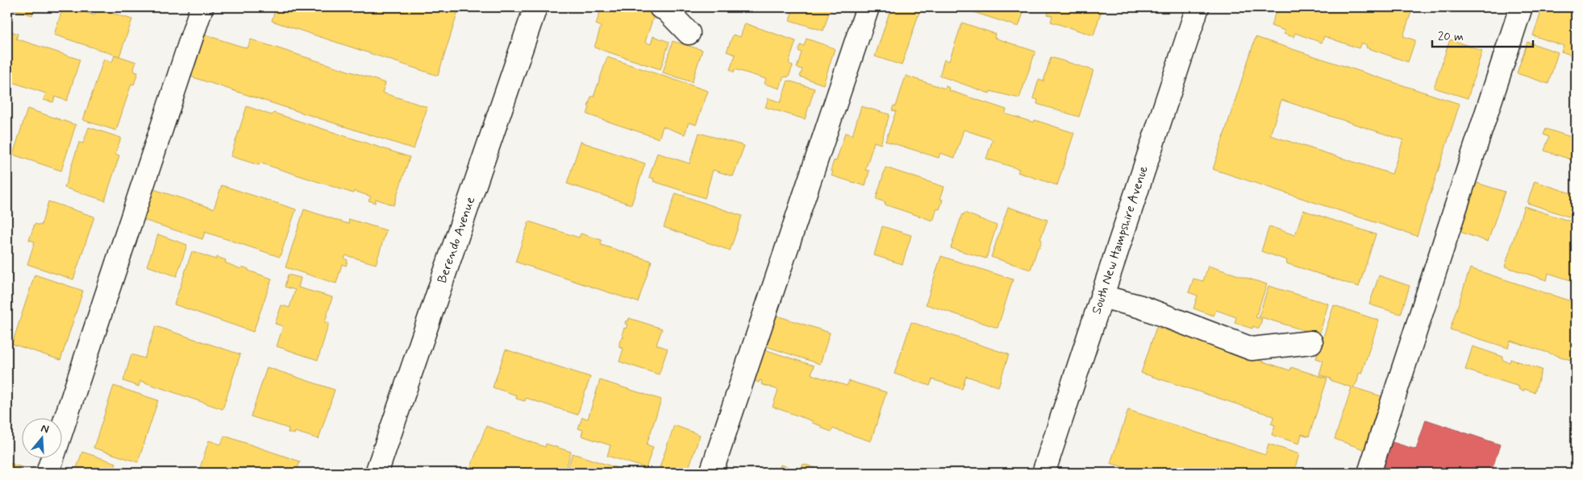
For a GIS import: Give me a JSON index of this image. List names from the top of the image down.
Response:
{
  "streets": {
    "street": ["Berendo Avenue", "South New Hampshire Avenue"]
  },
  "scale_bar": "20 m",
  "north": "top"
}
